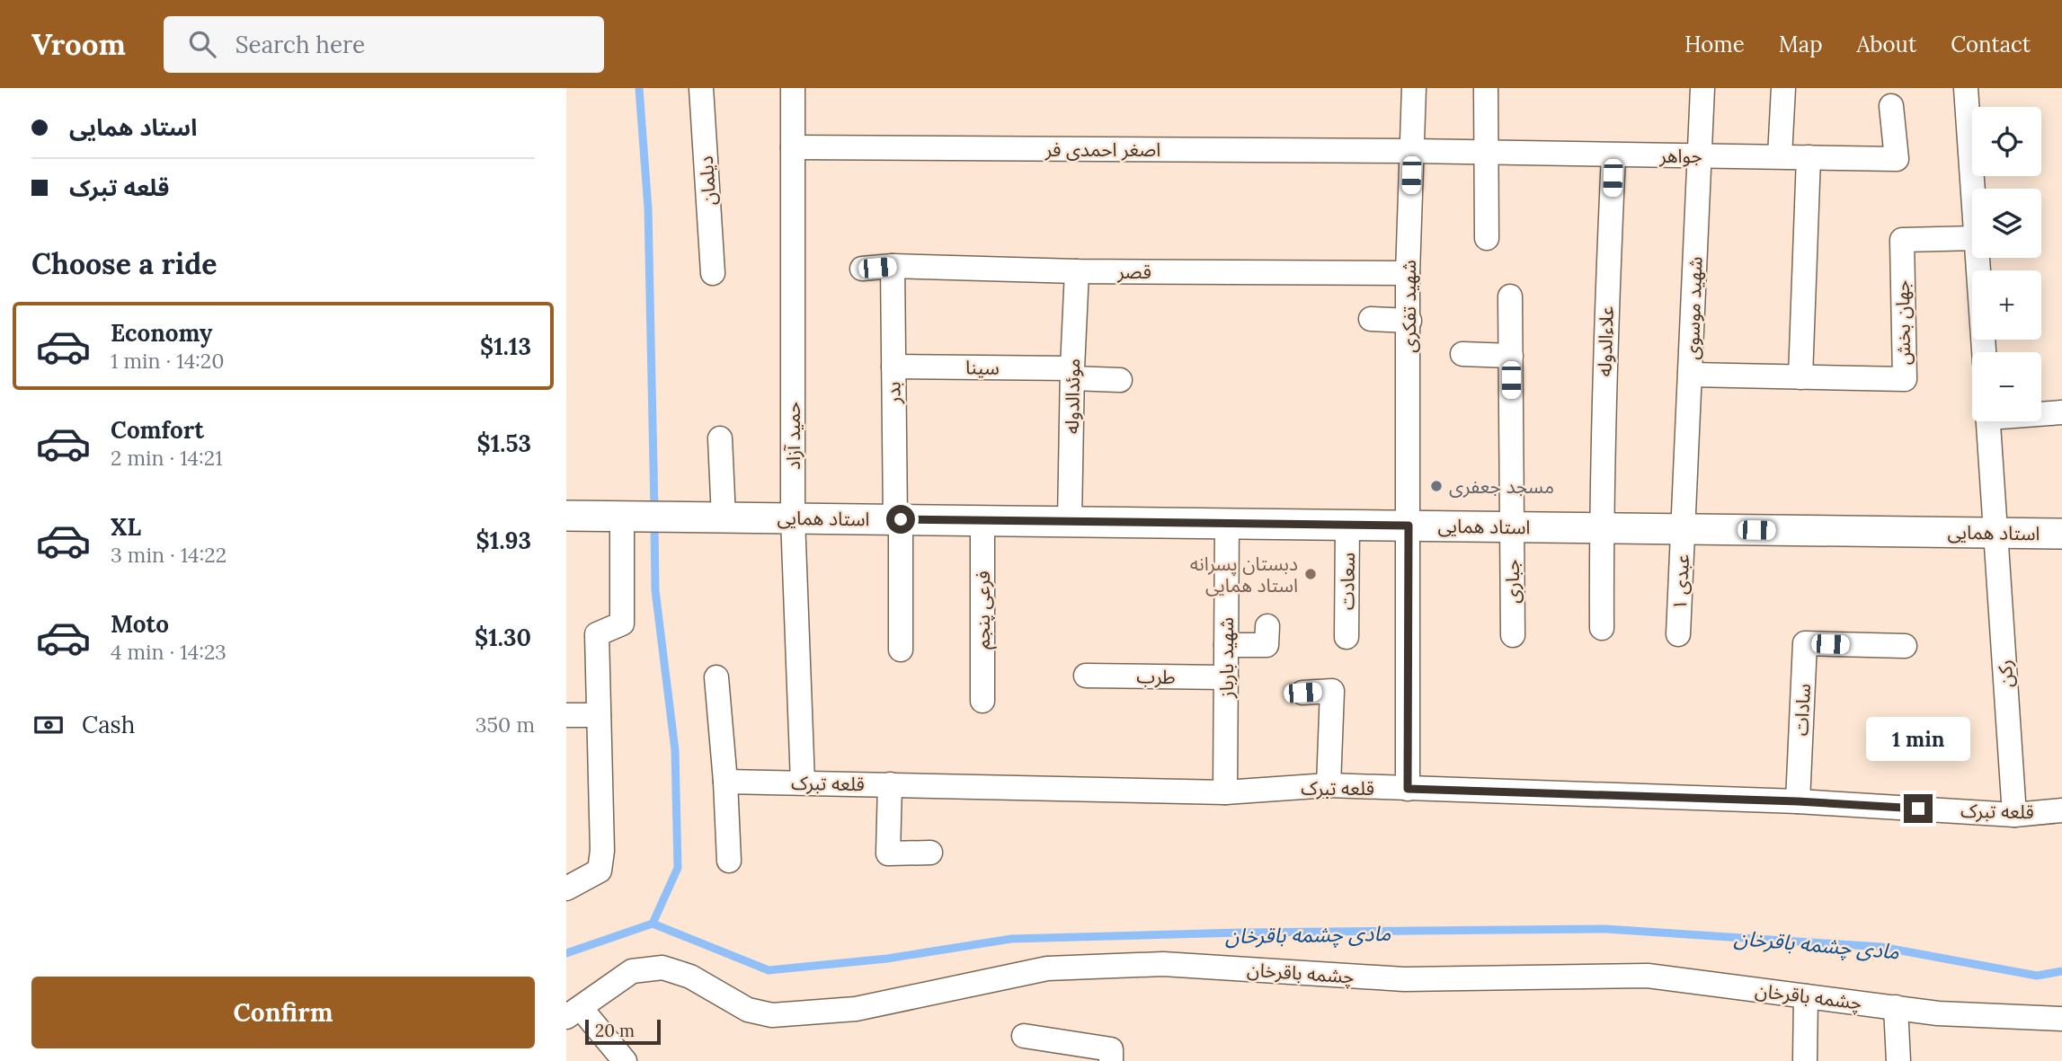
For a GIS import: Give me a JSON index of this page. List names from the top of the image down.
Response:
{
  "streets": {
    "street": [
      "اصغر احمدی فر",
      "جواهر",
      "دیلمان",
      "قصر",
      "شهید تفکری",
      "شهید موسوی",
      "جهان بخش",
      "علاءالدوله",
      "سینا",
      "بدر",
      "موئدالدوله",
      "حمید آزاد",
      "استاد همایی",
      "سعادت",
      "جباری",
      "عبدی ۱",
      "فرعی پنجم",
      "شهید بارباز",
      "رکن",
      "طرب",
      "سادات",
      "قلعه تبرک",
      "چشمه باقرخان"
    ]
  },
  "crossings": [
    ["اصغر احمدی فر", "جواهر"],
    ["اصغر احمدی فر", "شهید تفکری"],
    ["اصغر احمدی فر", "حمید آزاد"],
    ["جواهر", "شهید تفکری"],
    ["جواهر", "شهید موسوی"],
    ["جواهر", "علاءالدوله"],
    ["قصر", "شهید تفکری"],
    ["قصر", "بدر"],
    ["قصر", "موئدالدوله"],
    ["شهید تفکری", "استاد همایی"],
    ["شهید تفکری", "قلعه تبرک"],
    ["شهید موسوی", "جهان بخش"],
    ["شهید موسوی", "استاد همایی"],
    ["شهید موسوی", "عبدی ۱"],
    ["علاءالدوله", "استاد همایی"],
    ["سینا", "بدر"],
    ["سینا", "موئدالدوله"],
    ["بدر", "استاد همایی"],
    ["موئدالدوله", "استاد همایی"],
    ["حمید آزاد", "استاد همایی"],
    ["حمید آزاد", "قلعه تبرک"],
    ["استاد همایی", "سعادت"],
    ["استاد همایی", "جباری"],
    ["استاد همایی", "عبدی ۱"],
    ["استاد همایی", "فرعی پنجم"],
    ["استاد همایی", "شهید بارباز"],
    ["استاد همایی", "رکن"],
    ["شهید بارباز", "طرب"],
    ["شهید بارباز", "قلعه تبرک"],
    ["رکن", "قلعه تبرک"],
    ["سادات", "قلعه تبرک"]
  ],
  "water": ["مادی چشمه باقرخان"],
  "places": ["مسجد جعفری", "دبستان پسرانه استاد همایی"],
  "scale_bar": "20 m",
  "page": {
    "header": "Vroom",
    "search": "Search here",
    "nav": [
      "Home",
      "Map",
      "About",
      "Contact"
    ],
    "banner": ["استاد همایی", "قلعه تبرک"],
    "map_buttons": ["+", "−"],
    "heading": "Choose a ride",
    "list": [
      {
        "name": "Economy",
        "note": "1 min · 14:20",
        "value": "$1.13"
      },
      {
        "name": "Comfort",
        "note": "2 min · 14:21",
        "value": "$1.53"
      },
      {
        "name": "XL",
        "note": "3 min · 14:22",
        "value": "$1.93"
      },
      {
        "name": "Moto",
        "note": "4 min · 14:23",
        "value": "$1.30"
      }
    ],
    "pay": ["Cash", "350 m"],
    "bubble": "1 min",
    "buttons": "Confirm",
    "scale": "20 m"
  }
}
